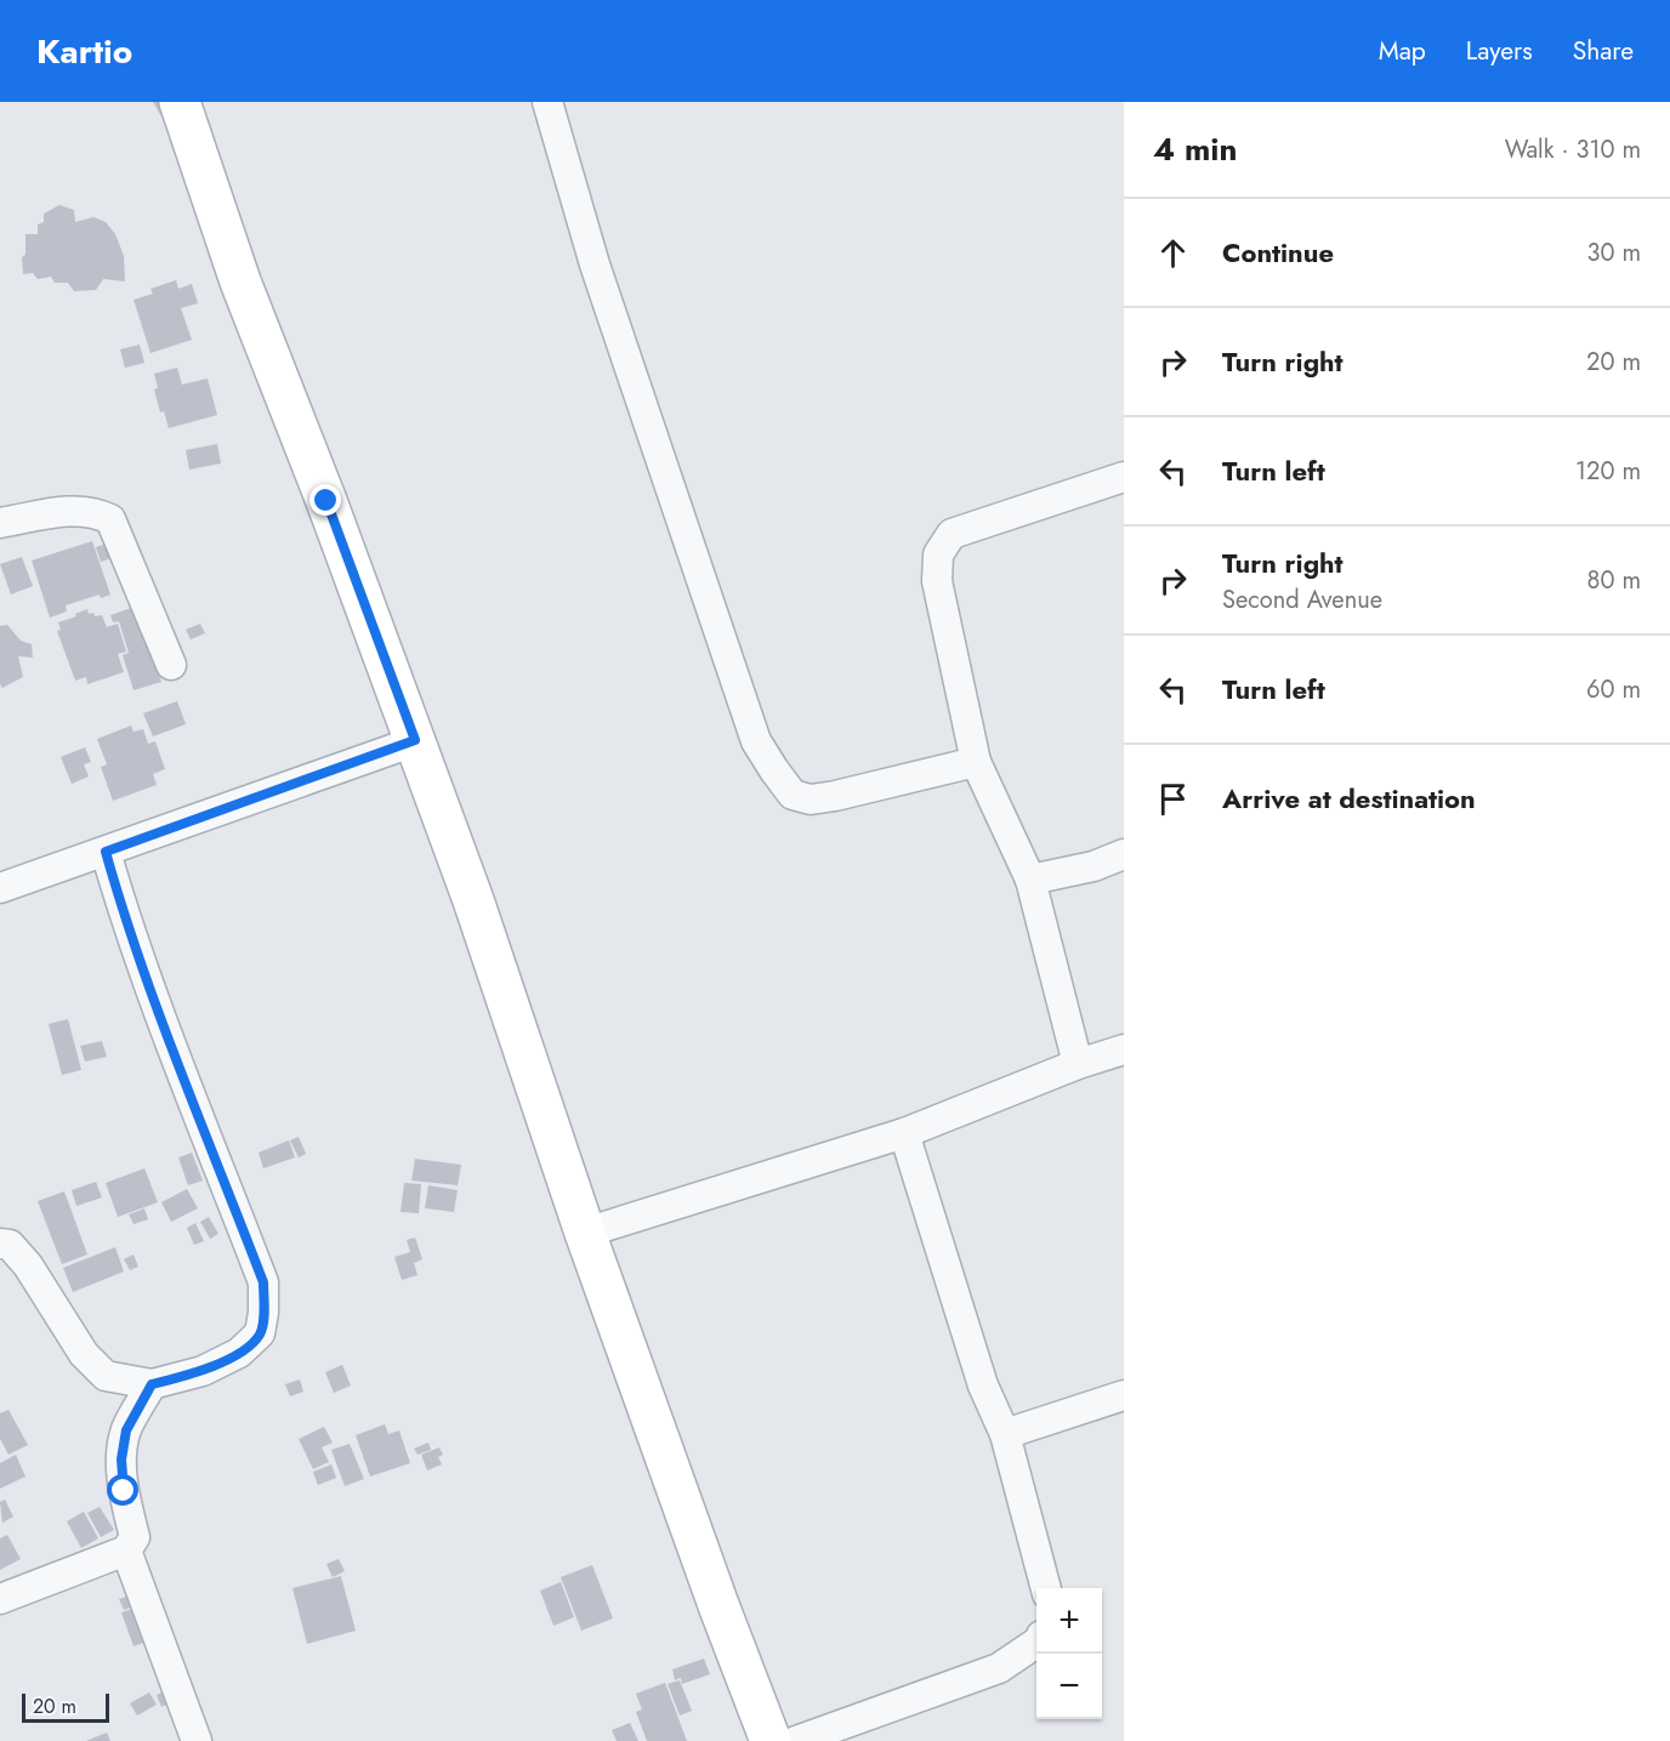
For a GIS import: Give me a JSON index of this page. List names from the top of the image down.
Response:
{
  "scale_bar": "20 m",
  "page": {
    "header": "Kartio",
    "nav": ["Map", "Layers", "Share"],
    "heading": ["4 min", "Walk · 310 m"],
    "list": [
      ["Continue", "30 m"],
      ["Turn right", "20 m"],
      ["Turn left", "120 m"],
      ["Turn right", "Second Avenue", "80 m"],
      ["Turn left", "60 m"],
      "Arrive at destination"
    ],
    "map_buttons": ["+", "−"],
    "scale": "20 m"
  }
}
